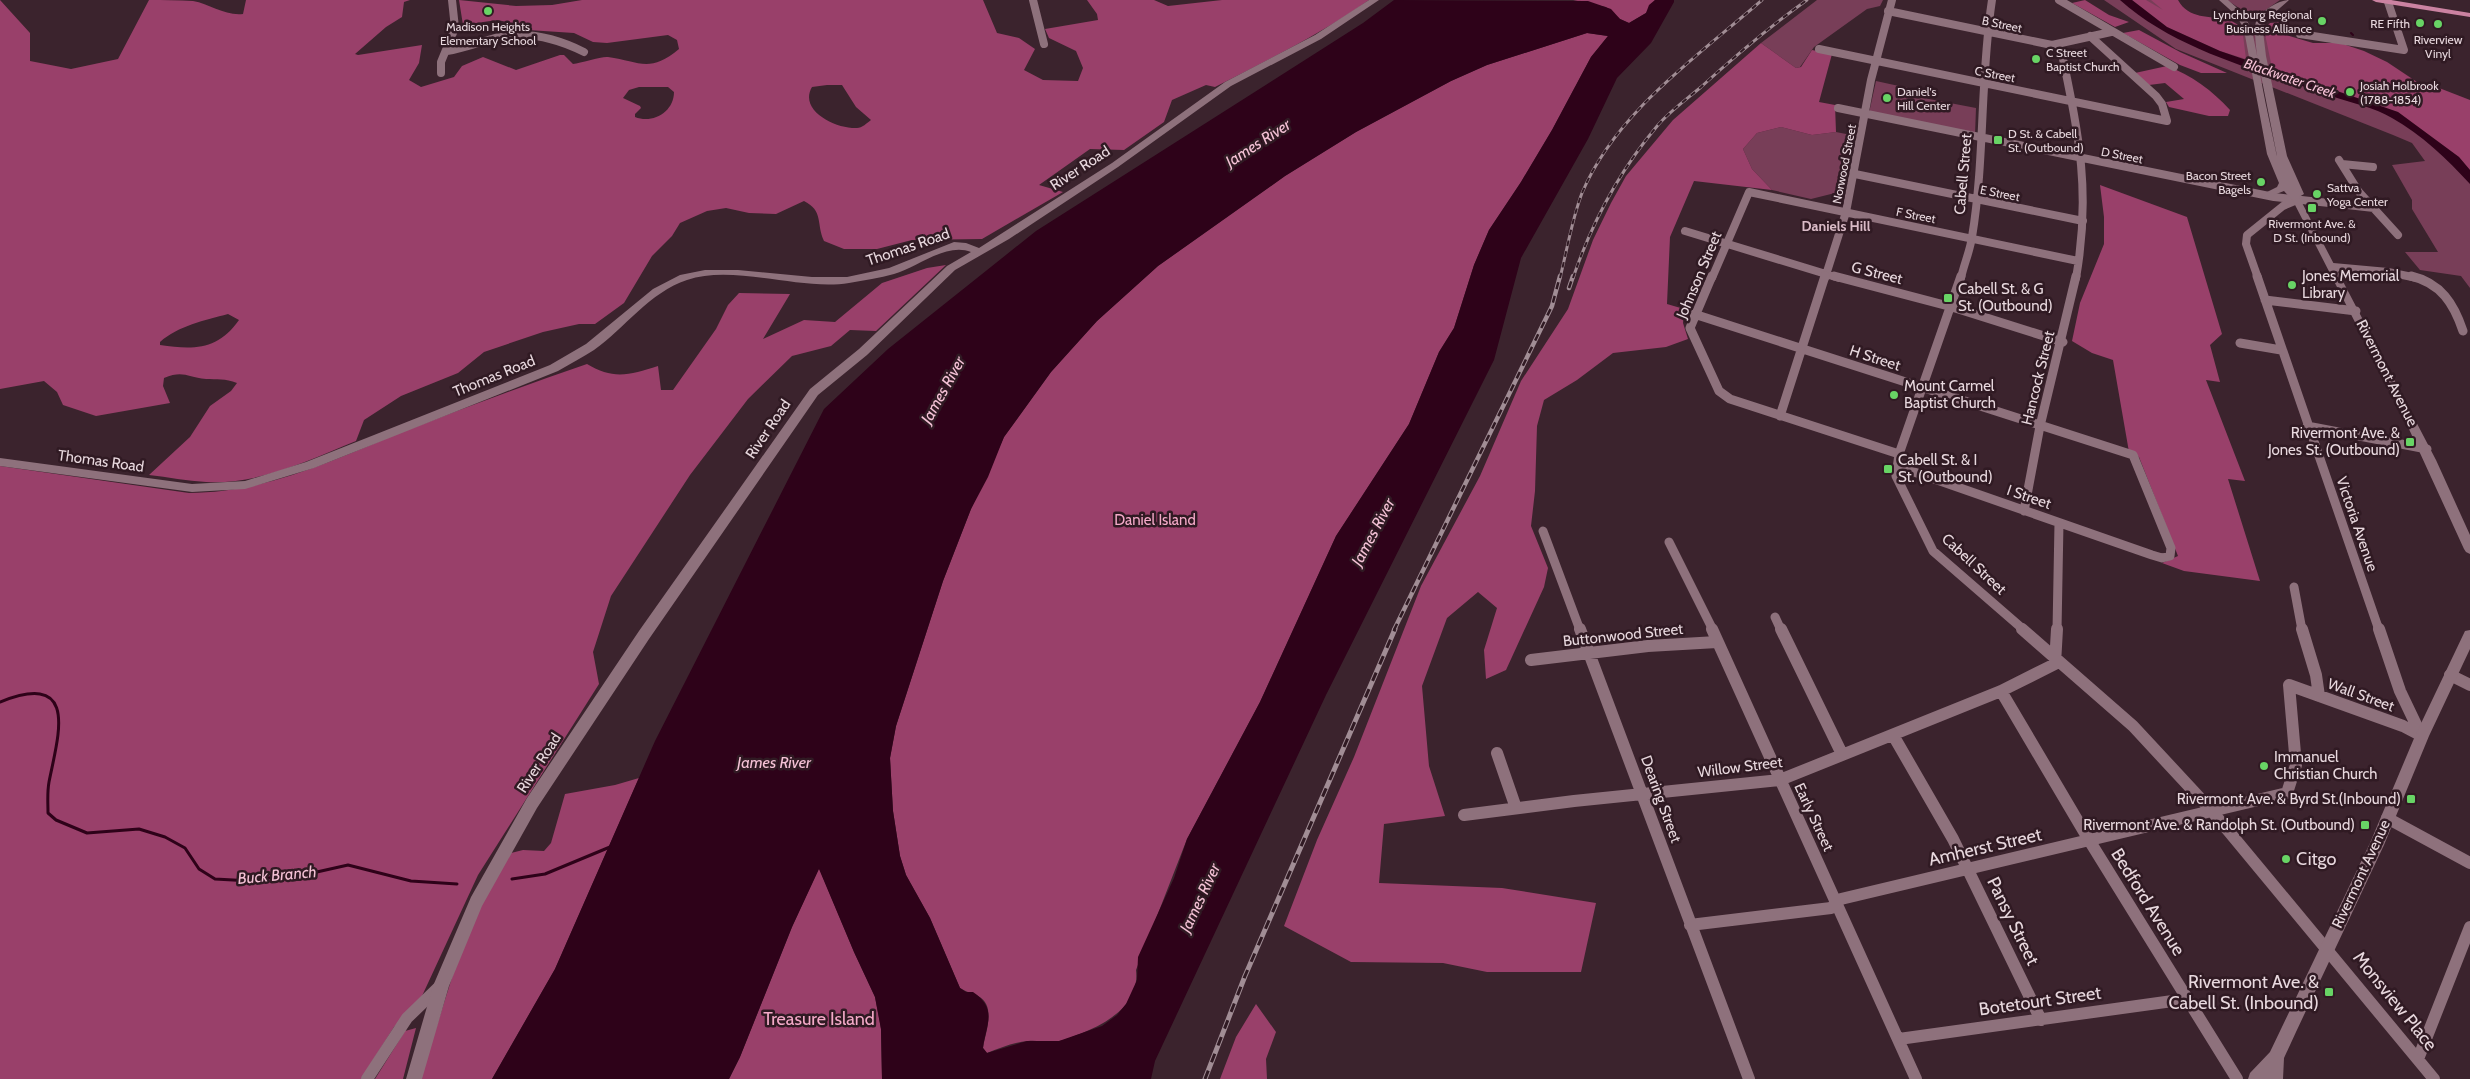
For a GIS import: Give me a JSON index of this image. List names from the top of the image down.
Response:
{
  "streets": {
    "street": [
      "B Street",
      "C Street",
      "D Street",
      "Norwood Street",
      "River Road",
      "Cabell Street",
      "E Street",
      "F Street",
      "Thomas Road",
      "G Street",
      "Johnson Street",
      "H Street",
      "Rivermont Avenue",
      "Hancock Street",
      "I Street",
      "Victoria Avenue",
      "Buttonwood Street",
      "Wall Street",
      "Willow Street",
      "Dearing Street",
      "Early Street",
      "Amherst Street",
      "Bedford Avenue",
      "Pansy Street",
      "Botetourt Street",
      "Monsview Place"
    ]
  },
  "crossings": [
    ["B Street", "C Street"],
    ["B Street", "Norwood Street"],
    ["B Street", "Cabell Street"],
    ["B Street", "Hancock Street"],
    ["C Street", "Norwood Street"],
    ["C Street", "Cabell Street"],
    ["C Street", "Hancock Street"],
    ["D Street", "Norwood Street"],
    ["D Street", "Cabell Street"],
    ["D Street", "Rivermont Avenue"],
    ["D Street", "Hancock Street"],
    ["D Street", "Victoria Avenue"],
    ["Norwood Street", "E Street"],
    ["Norwood Street", "F Street"],
    ["Norwood Street", "G Street"],
    ["Norwood Street", "Johnson Street"],
    ["Norwood Street", "H Street"],
    ["River Road", "Thomas Road"],
    ["Cabell Street", "E Street"],
    ["Cabell Street", "F Street"],
    ["Cabell Street", "G Street"],
    ["Cabell Street", "H Street"],
    ["Cabell Street", "Rivermont Avenue"],
    ["Cabell Street", "I Street"],
    ["Cabell Street", "Willow Street"],
    ["Cabell Street", "Amherst Street"],
    ["Cabell Street", "Monsview Place"],
    ["E Street", "Hancock Street"],
    ["F Street", "Johnson Street"],
    ["F Street", "Hancock Street"],
    ["G Street", "Johnson Street"],
    ["G Street", "Hancock Street"],
    ["Johnson Street", "H Street"],
    ["H Street", "Hancock Street"],
    ["H Street", "I Street"],
    ["Rivermont Avenue", "Victoria Avenue"],
    ["Rivermont Avenue", "Wall Street"],
    ["Rivermont Avenue", "Monsview Place"],
    ["Hancock Street", "I Street"],
    ["Victoria Avenue", "Wall Street"],
    ["Buttonwood Street", "Dearing Street"],
    ["Buttonwood Street", "Early Street"],
    ["Wall Street", "Amherst Street"],
    ["Willow Street", "Dearing Street"],
    ["Willow Street", "Early Street"],
    ["Willow Street", "Bedford Avenue"],
    ["Willow Street", "Pansy Street"],
    ["Dearing Street", "Amherst Street"],
    ["Early Street", "Amherst Street"],
    ["Early Street", "Botetourt Street"],
    ["Amherst Street", "Bedford Avenue"],
    ["Amherst Street", "Pansy Street"],
    ["Bedford Avenue", "Botetourt Street"],
    ["Pansy Street", "Botetourt Street"]
  ],
  "districts": ["Daniels Hill"],
  "water": ["Blackwater Creek", "James River", "Buck Branch"],
  "parks": ["Daniel Island", "Treasure Island"],
  "places": {
    "other": [
      "Madison Heights Elementary School",
      "Lynchburg Regional Business Alliance",
      "RE Fifth",
      "Riverview Vinyl",
      "C Street Baptist Church",
      "Josiah Holbrook (1788-1854)",
      "Daniel's Hill Center",
      "Bacon Street Bagels",
      "Sattva Yoga Center",
      "Jones Memorial Library",
      "Mount Carmel Baptist Church",
      "Immanuel Christian Church",
      "Citgo"
    ],
    "transit": [
      "D St. & Cabell St. (Outbound)",
      "Rivermont Ave. & D St. (Inbound)",
      "Cabell St. & G St. (Outbound)",
      "Rivermont Ave. & Jones St. (Outbound)",
      "Cabell St. & I St. (Outbound)",
      "Rivermont Ave. & Byrd St.(Inbound)",
      "Rivermont Ave. & Randolph St. (Outbound)",
      "Rivermont Ave. & Cabell St. (Inbound)"
    ]
  }
}
